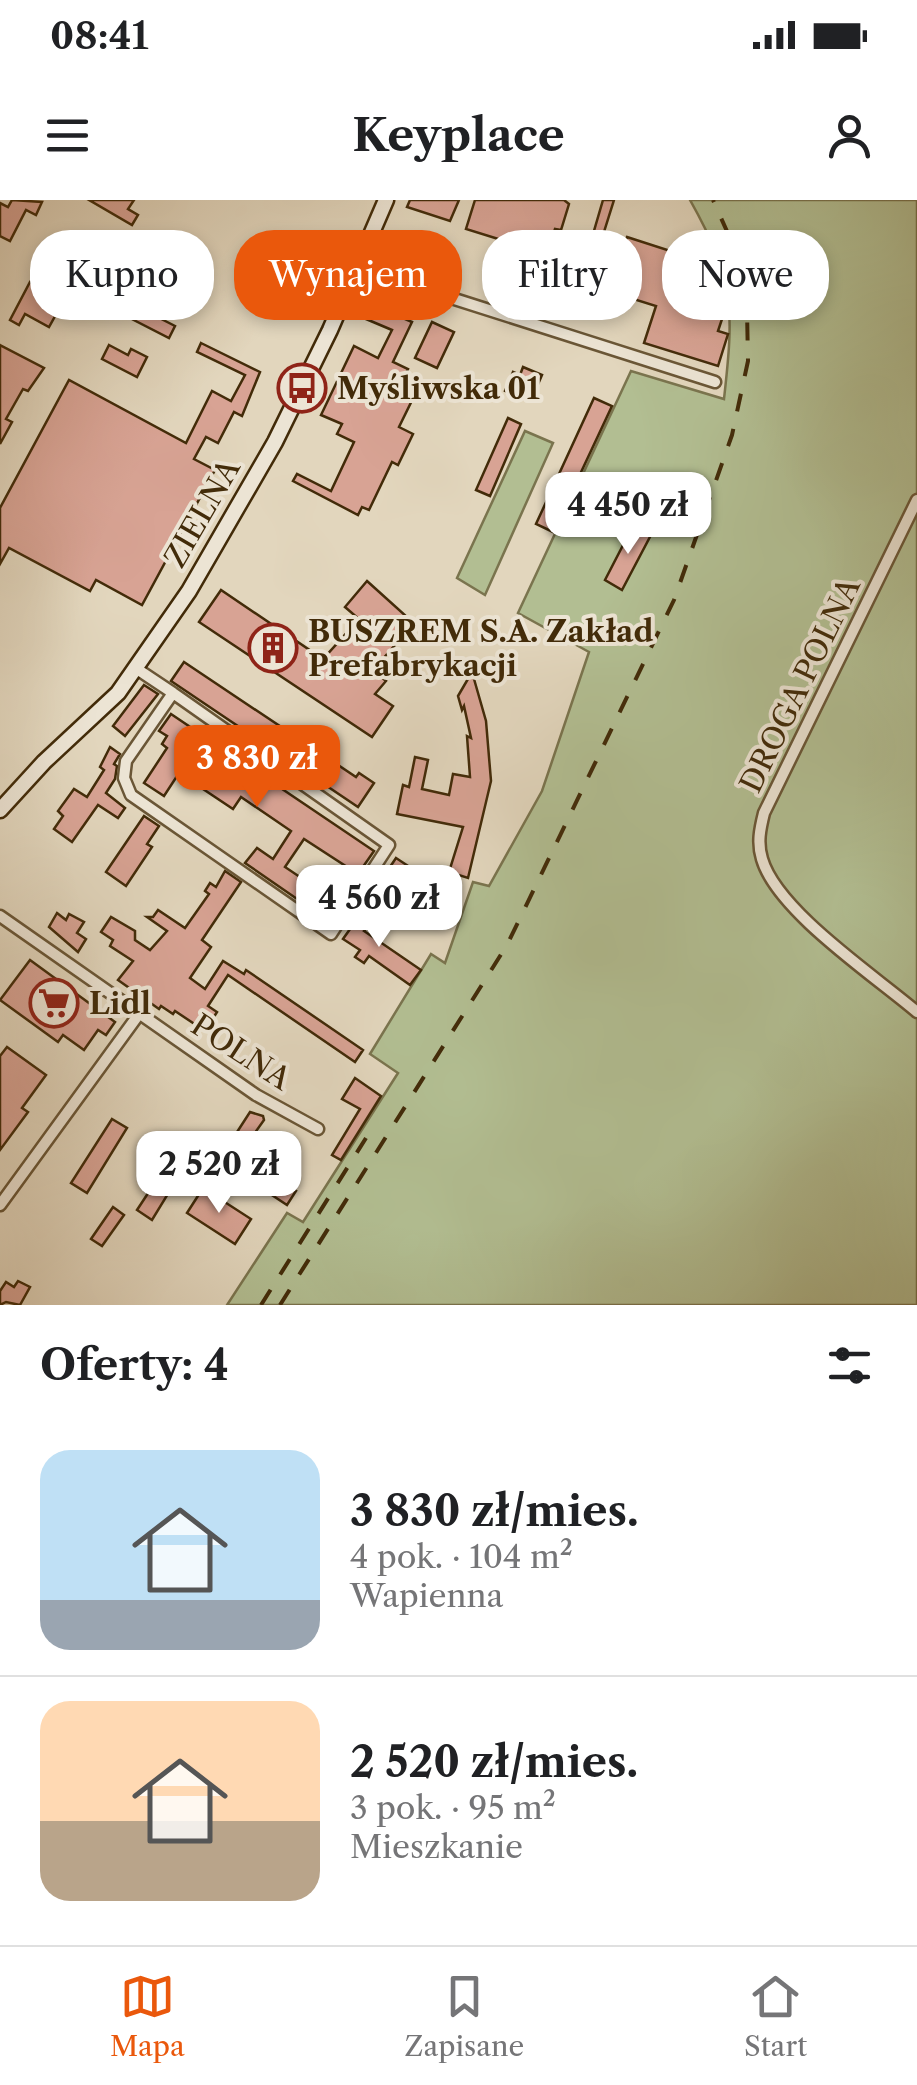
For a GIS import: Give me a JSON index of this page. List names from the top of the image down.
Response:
{
  "streets": {
    "street": ["ZIELNA", "DROGA POLNA", "POLNA"]
  },
  "places": {
    "bus stop": ["Myśliwska 01"],
    "building": ["BUSZREM S.A. Zakład Prefabrykacji"],
    "supermarket": ["Lidl"]
  },
  "page": {
    "status": "08:41",
    "header": "Keyplace",
    "chip": [
      "Kupno",
      "Wynajem",
      "Filtry",
      "Nowe"
    ],
    "price": [
      "4 450 zł",
      "3 830 zł",
      "4 560 zł",
      "2 520 zł"
    ],
    "heading": "Oferty: 4",
    "list": [
      {
        "name": "3 830 zł/mies.",
        "note": "4 pok. · 104 m² · Wapienna"
      },
      {
        "name": "2 520 zł/mies.",
        "note": "3 pok. · 95 m² · Mieszkanie"
      }
    ],
    "tabs": ["Mapa", "Zapisane", "Start"]
  }
}
